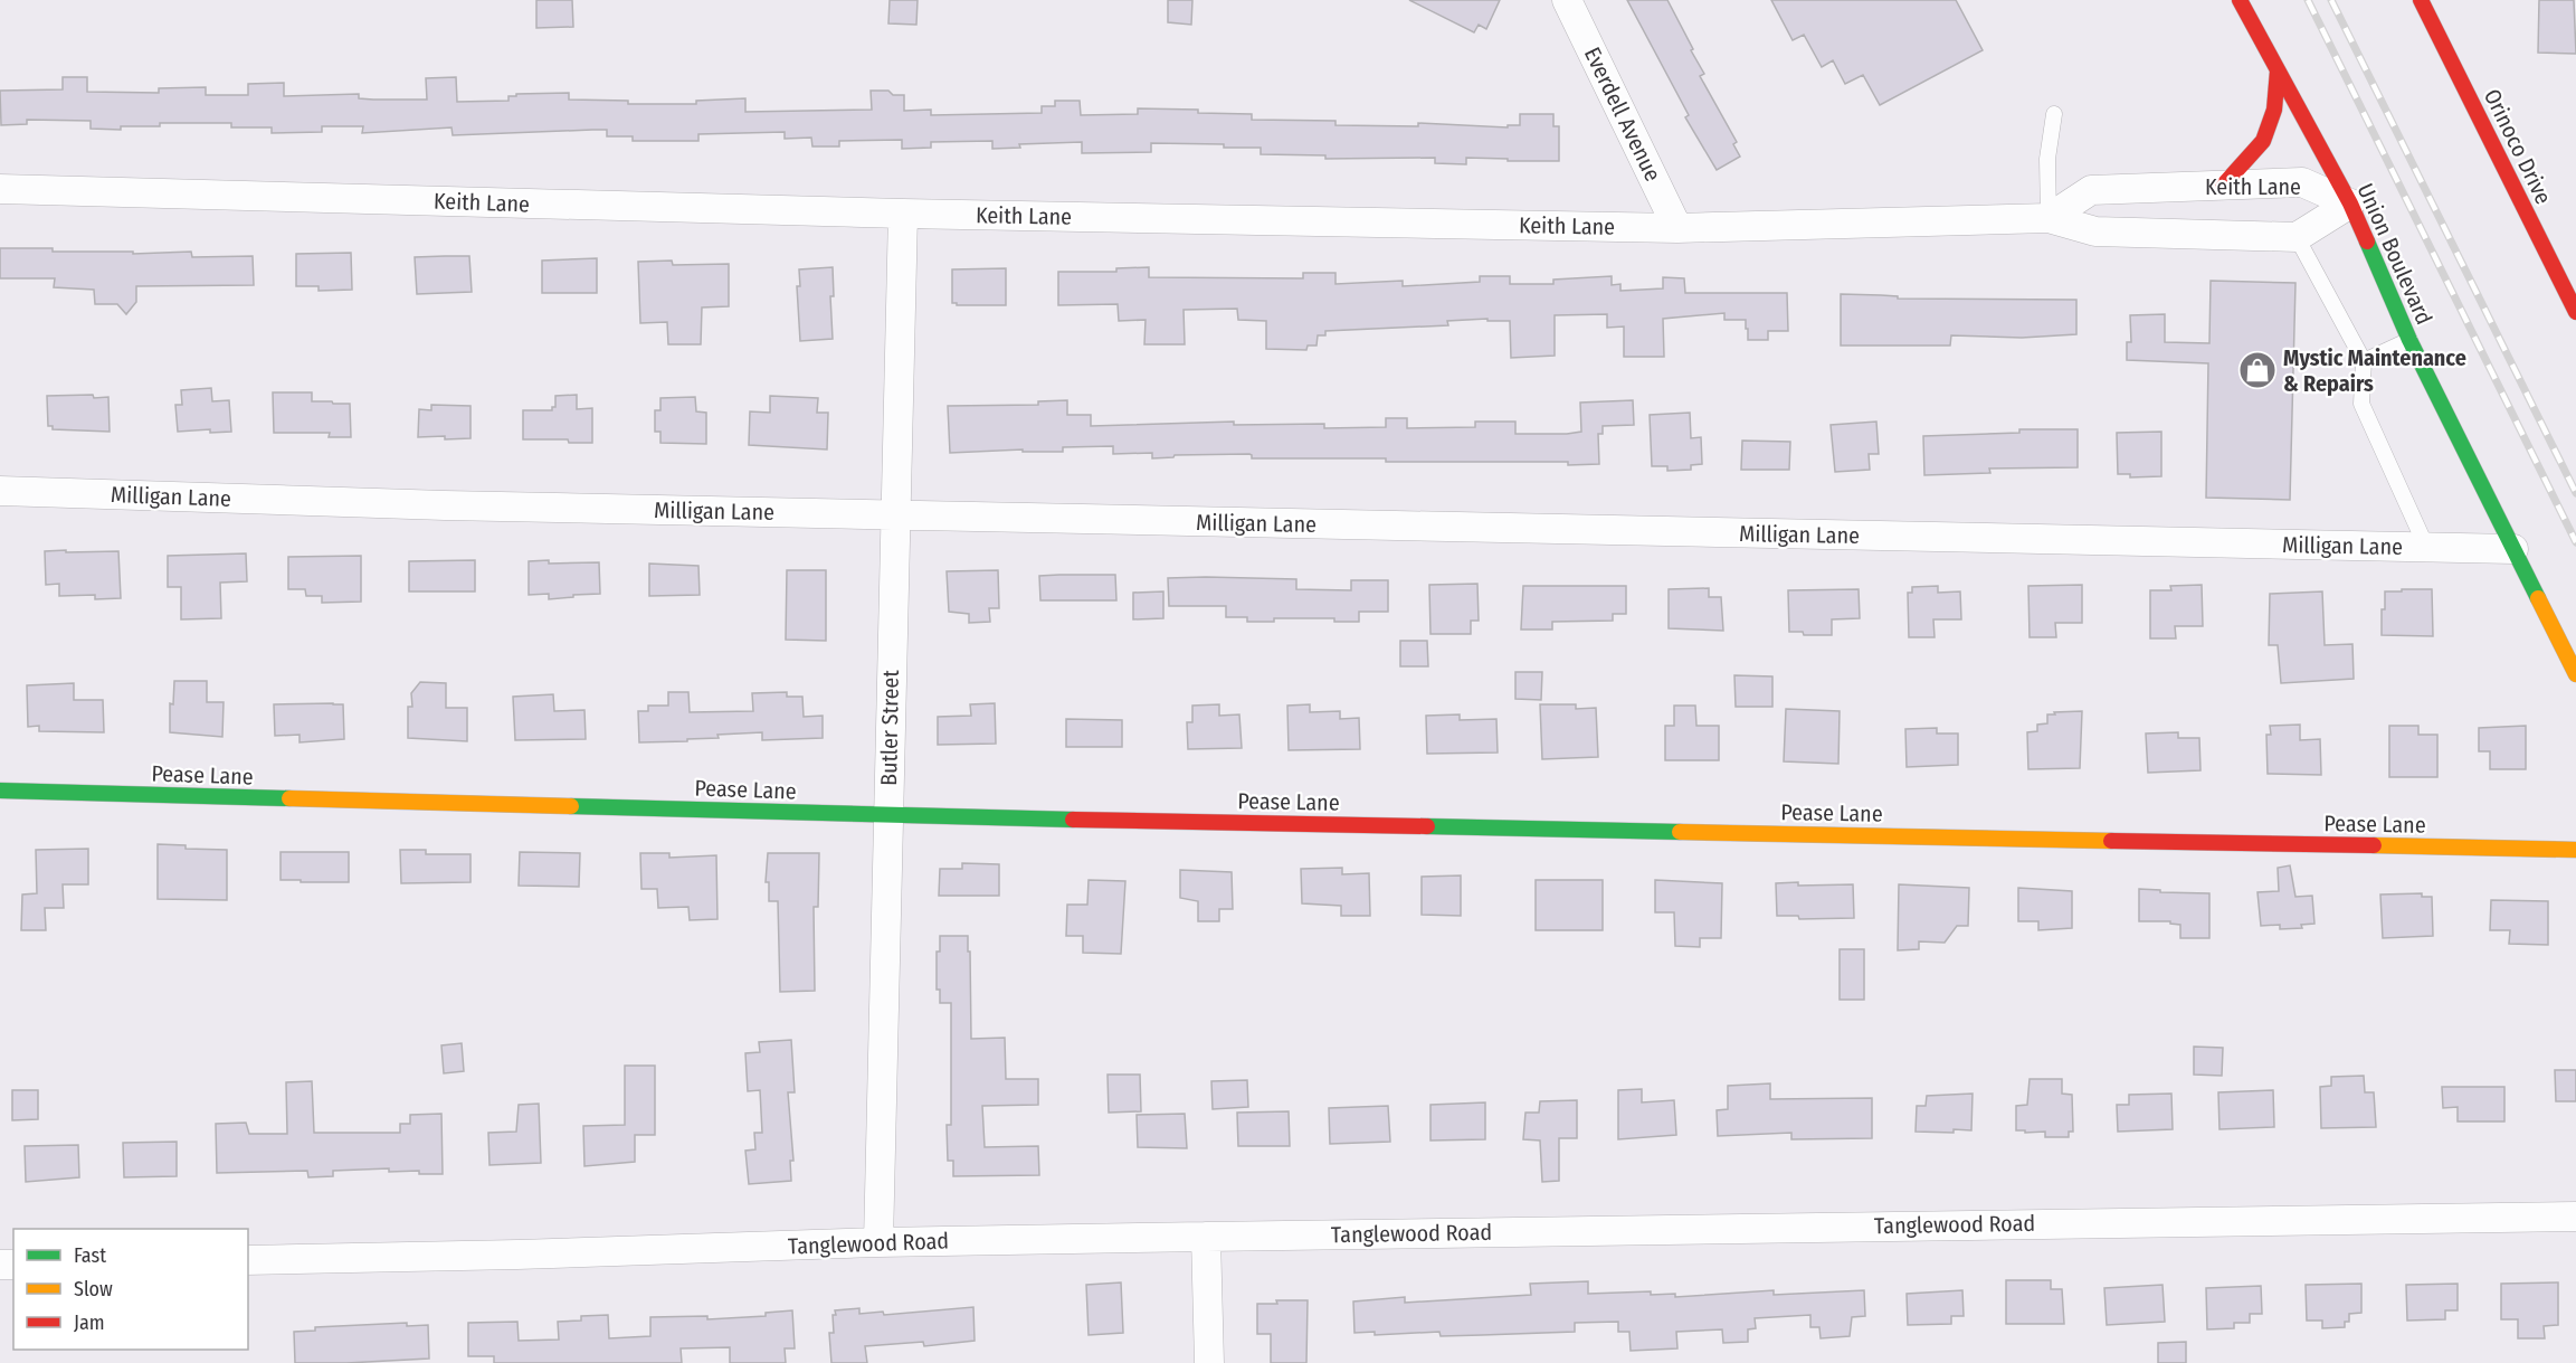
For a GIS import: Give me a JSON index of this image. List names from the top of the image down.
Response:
{
  "streets": {
    "street": [
      "Everdell Avenue",
      "Orinoco Drive",
      "Keith Lane",
      "Union Boulevard",
      "Milligan Lane",
      "Butler Street",
      "Pease Lane",
      "Tanglewood Road"
    ]
  },
  "crossings": [
    ["Everdell Avenue", "Keith Lane"],
    ["Keith Lane", "Union Boulevard"],
    ["Keith Lane", "Butler Street"],
    ["Union Boulevard", "Milligan Lane"],
    ["Milligan Lane", "Butler Street"],
    ["Butler Street", "Pease Lane"],
    ["Butler Street", "Tanglewood Road"]
  ],
  "places": {
    "shop": ["Mystic Maintenance & Repairs"]
  },
  "legend": ["Fast", "Slow", "Jam"]
}
